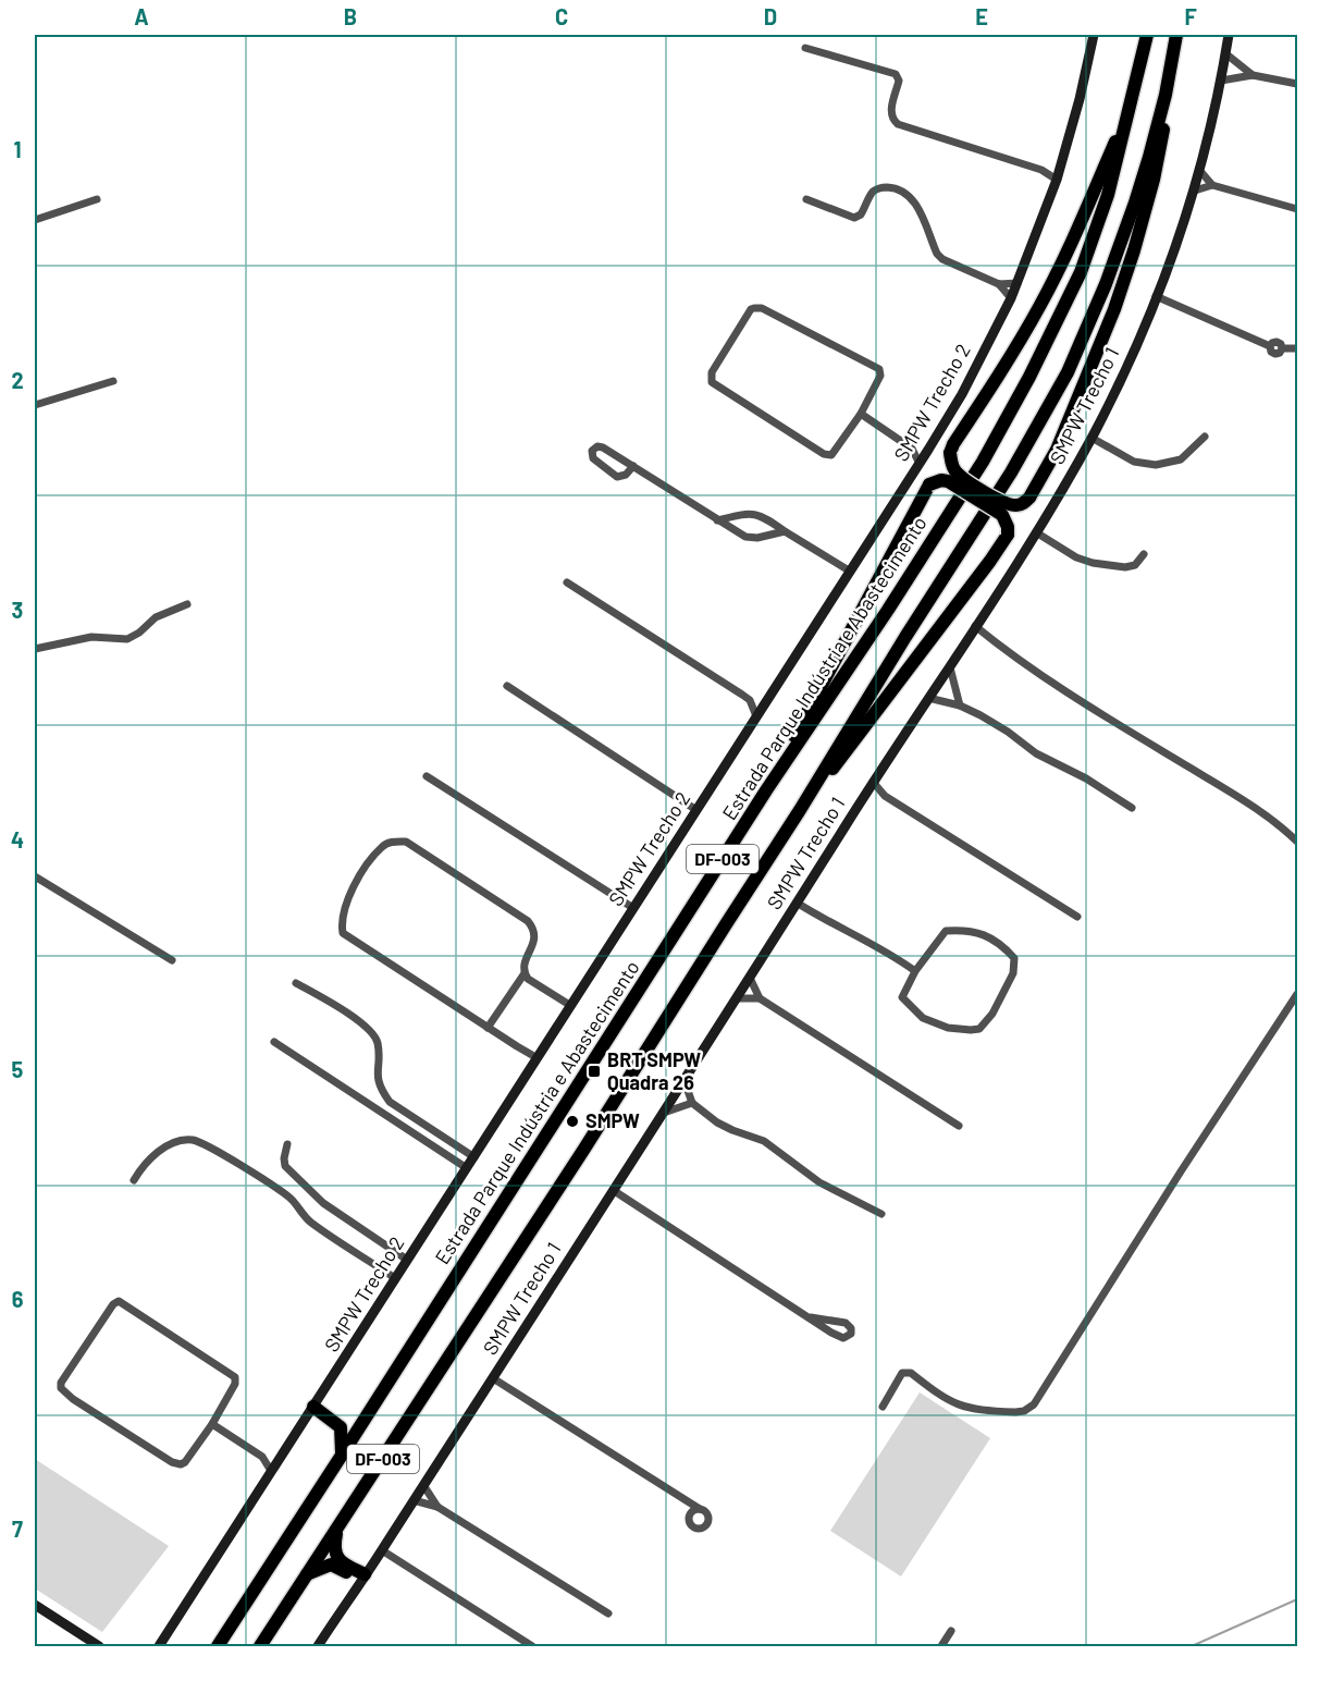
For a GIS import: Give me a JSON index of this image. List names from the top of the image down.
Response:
{
  "streets": {
    "highway": ["Estrada Parque Indústria e Abastecimento", "DF-003"],
    "street": ["SMPW Trecho 2", "SMPW Trecho 1"]
  },
  "places": {
    "transit": ["BRT SMPW Quadra 26"],
    "other": ["SMPW"]
  },
  "grid": {
    "columns": [
      "A",
      "B",
      "C",
      "D",
      "E",
      "F"
    ],
    "rows": [
      "1",
      "2",
      "3",
      "4",
      "5",
      "6",
      "7"
    ]
  }
}
